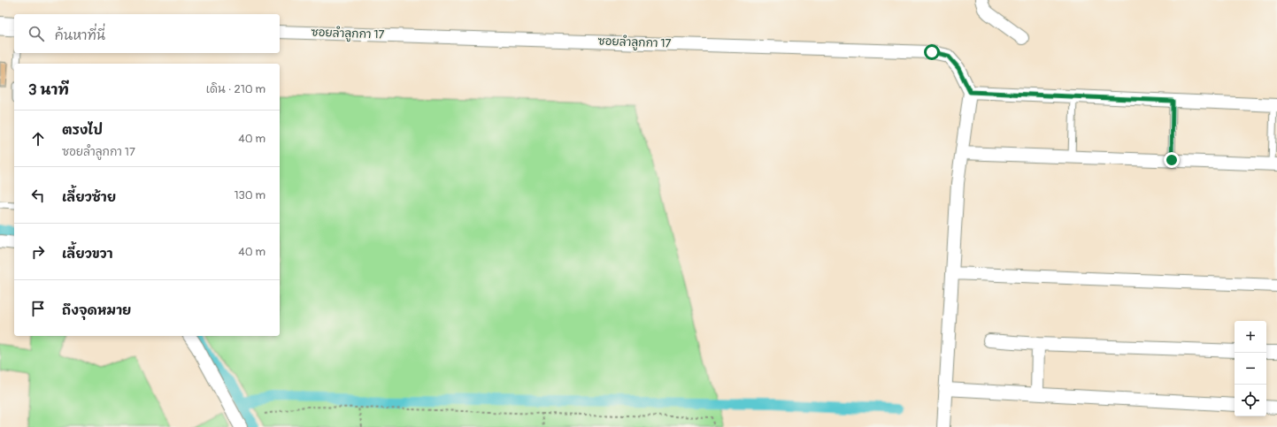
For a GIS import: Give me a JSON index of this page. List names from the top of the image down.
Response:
{
  "streets": {
    "street": ["ซอยลำลูกกา 17"]
  },
  "page": {
    "search": "ค้นหาที่นี่",
    "heading": ["3 นาที", "เดิน · 210 m"],
    "list": [
      ["ตรงไป", "ซอยลำลูกกา 17", "40 m"],
      ["เลี้ยวซ้าย", "130 m"],
      ["เลี้ยวขวา", "40 m"],
      "ถึงจุดหมาย"
    ],
    "map_buttons": ["+", "−"]
  }
}
